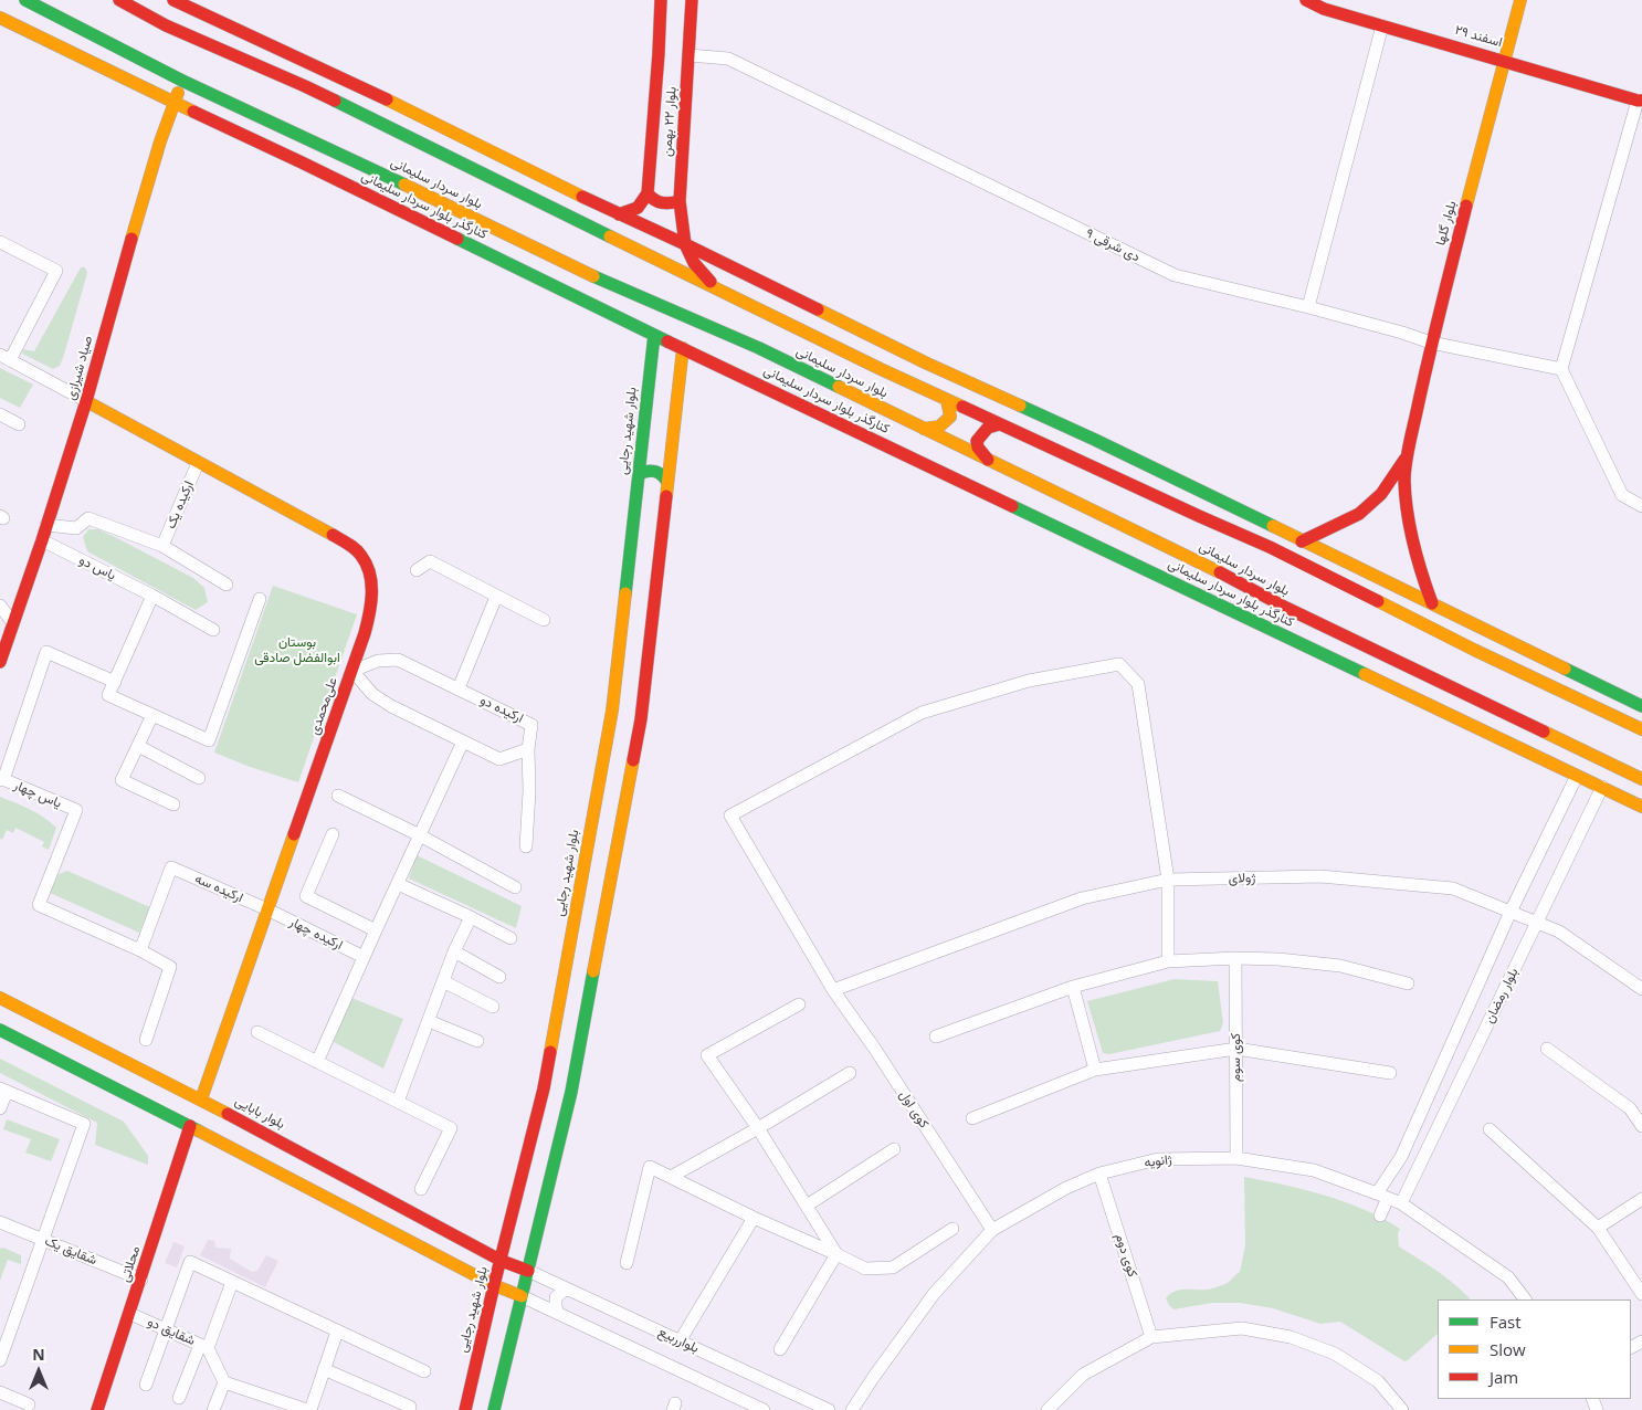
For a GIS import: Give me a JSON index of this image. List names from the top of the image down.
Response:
{
  "streets": {
    "street": [
      "۲۹ اسفند",
      "بلوار ۲۲ بهمن",
      "بلوار سردار سلیمانی",
      "کنارگذر بلوار سردار سلیمانی",
      "بلوار گلها",
      "۹ دی شرقی",
      "صیاد شیرازی",
      "بلوار شهید رجایی",
      "ارکیده یک",
      "یاس دو",
      "علی‌محمدی",
      "ارکیده دو",
      "یاس چهار",
      "ژولای",
      "ارکیده سه",
      "ارکیده چهار",
      "بلوار رمضان",
      "کوی سوم",
      "کوی اول",
      "بلوار بابایی",
      "ژانویه",
      "شقایق یک",
      "کوی دوم",
      "محلاتی",
      "شقایق دو",
      "بلوارربیع"
    ]
  },
  "crossings": [
    ["۲۹ اسفند", "بلوار گلها"],
    ["بلوار ۲۲ بهمن", "۹ دی شرقی"],
    ["بلوار سردار سلیمانی", "کنارگذر بلوار سردار سلیمانی"],
    ["بلوار سردار سلیمانی", "صیاد شیرازی"],
    ["کنارگذر بلوار سردار سلیمانی", "صیاد شیرازی"],
    ["کنارگذر بلوار سردار سلیمانی", "بلوار شهید رجایی"],
    ["کنارگذر بلوار سردار سلیمانی", "بلوار رمضان"],
    ["بلوار گلها", "۹ دی شرقی"],
    ["صیاد شیرازی", "یاس دو"],
    ["صیاد شیرازی", "علی‌محمدی"],
    ["بلوار شهید رجایی", "بلوار بابایی"],
    ["ارکیده یک", "علی‌محمدی"],
    ["علی‌محمدی", "ارکیده دو"],
    ["علی‌محمدی", "ارکیده سه"],
    ["علی‌محمدی", "ارکیده چهار"],
    ["علی‌محمدی", "بلوار بابایی"],
    ["یاس چهار", "ارکیده سه"],
    ["ژولای", "بلوار رمضان"],
    ["ژولای", "کوی اول"],
    ["ارکیده سه", "ارکیده چهار"],
    ["بلوار رمضان", "ژانویه"],
    ["کوی سوم", "ژانویه"],
    ["کوی اول", "ژانویه"],
    ["بلوار بابایی", "بلوارربیع"],
    ["ژانویه", "کوی دوم"],
    ["شقایق یک", "محلاتی"],
    ["محلاتی", "شقایق دو"]
  ],
  "parks": ["بوستان ابوالفضل صادقی"],
  "legend": ["Fast", "Slow", "Jam"],
  "north": "top"
}
